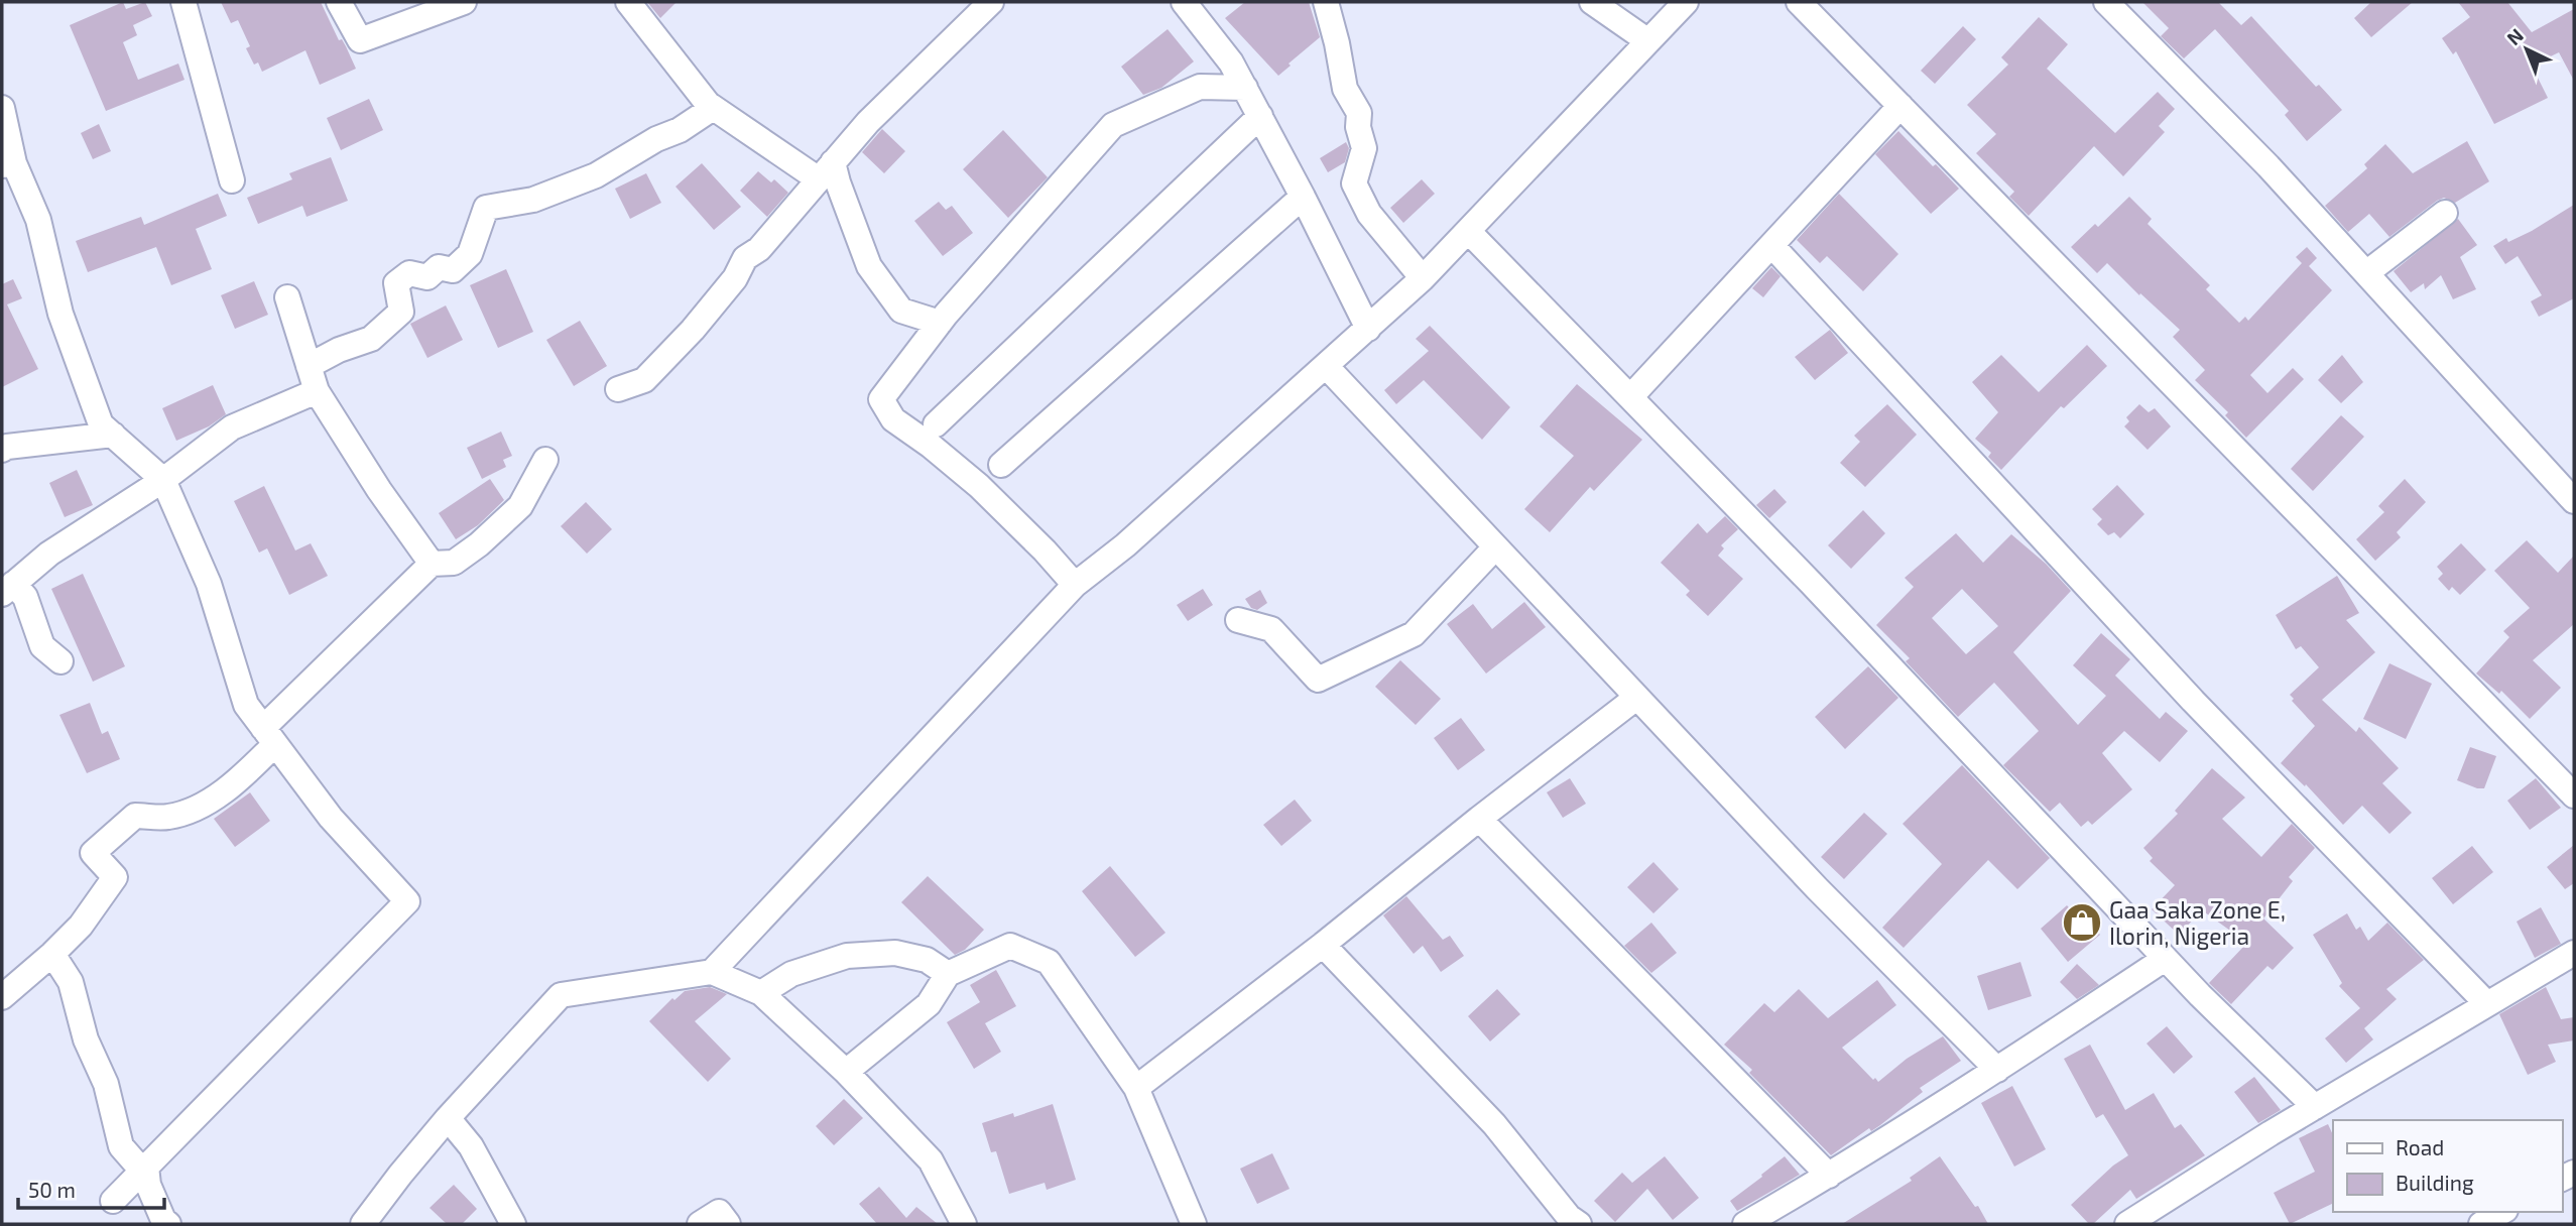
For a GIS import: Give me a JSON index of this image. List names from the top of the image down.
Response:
{
  "places": {
    "shop": ["Gaa Saka Zone E, Ilorin, Nigeria"]
  },
  "legend": ["Road", "Building"],
  "scale_bar": "50 m",
  "north": "top left"
}
